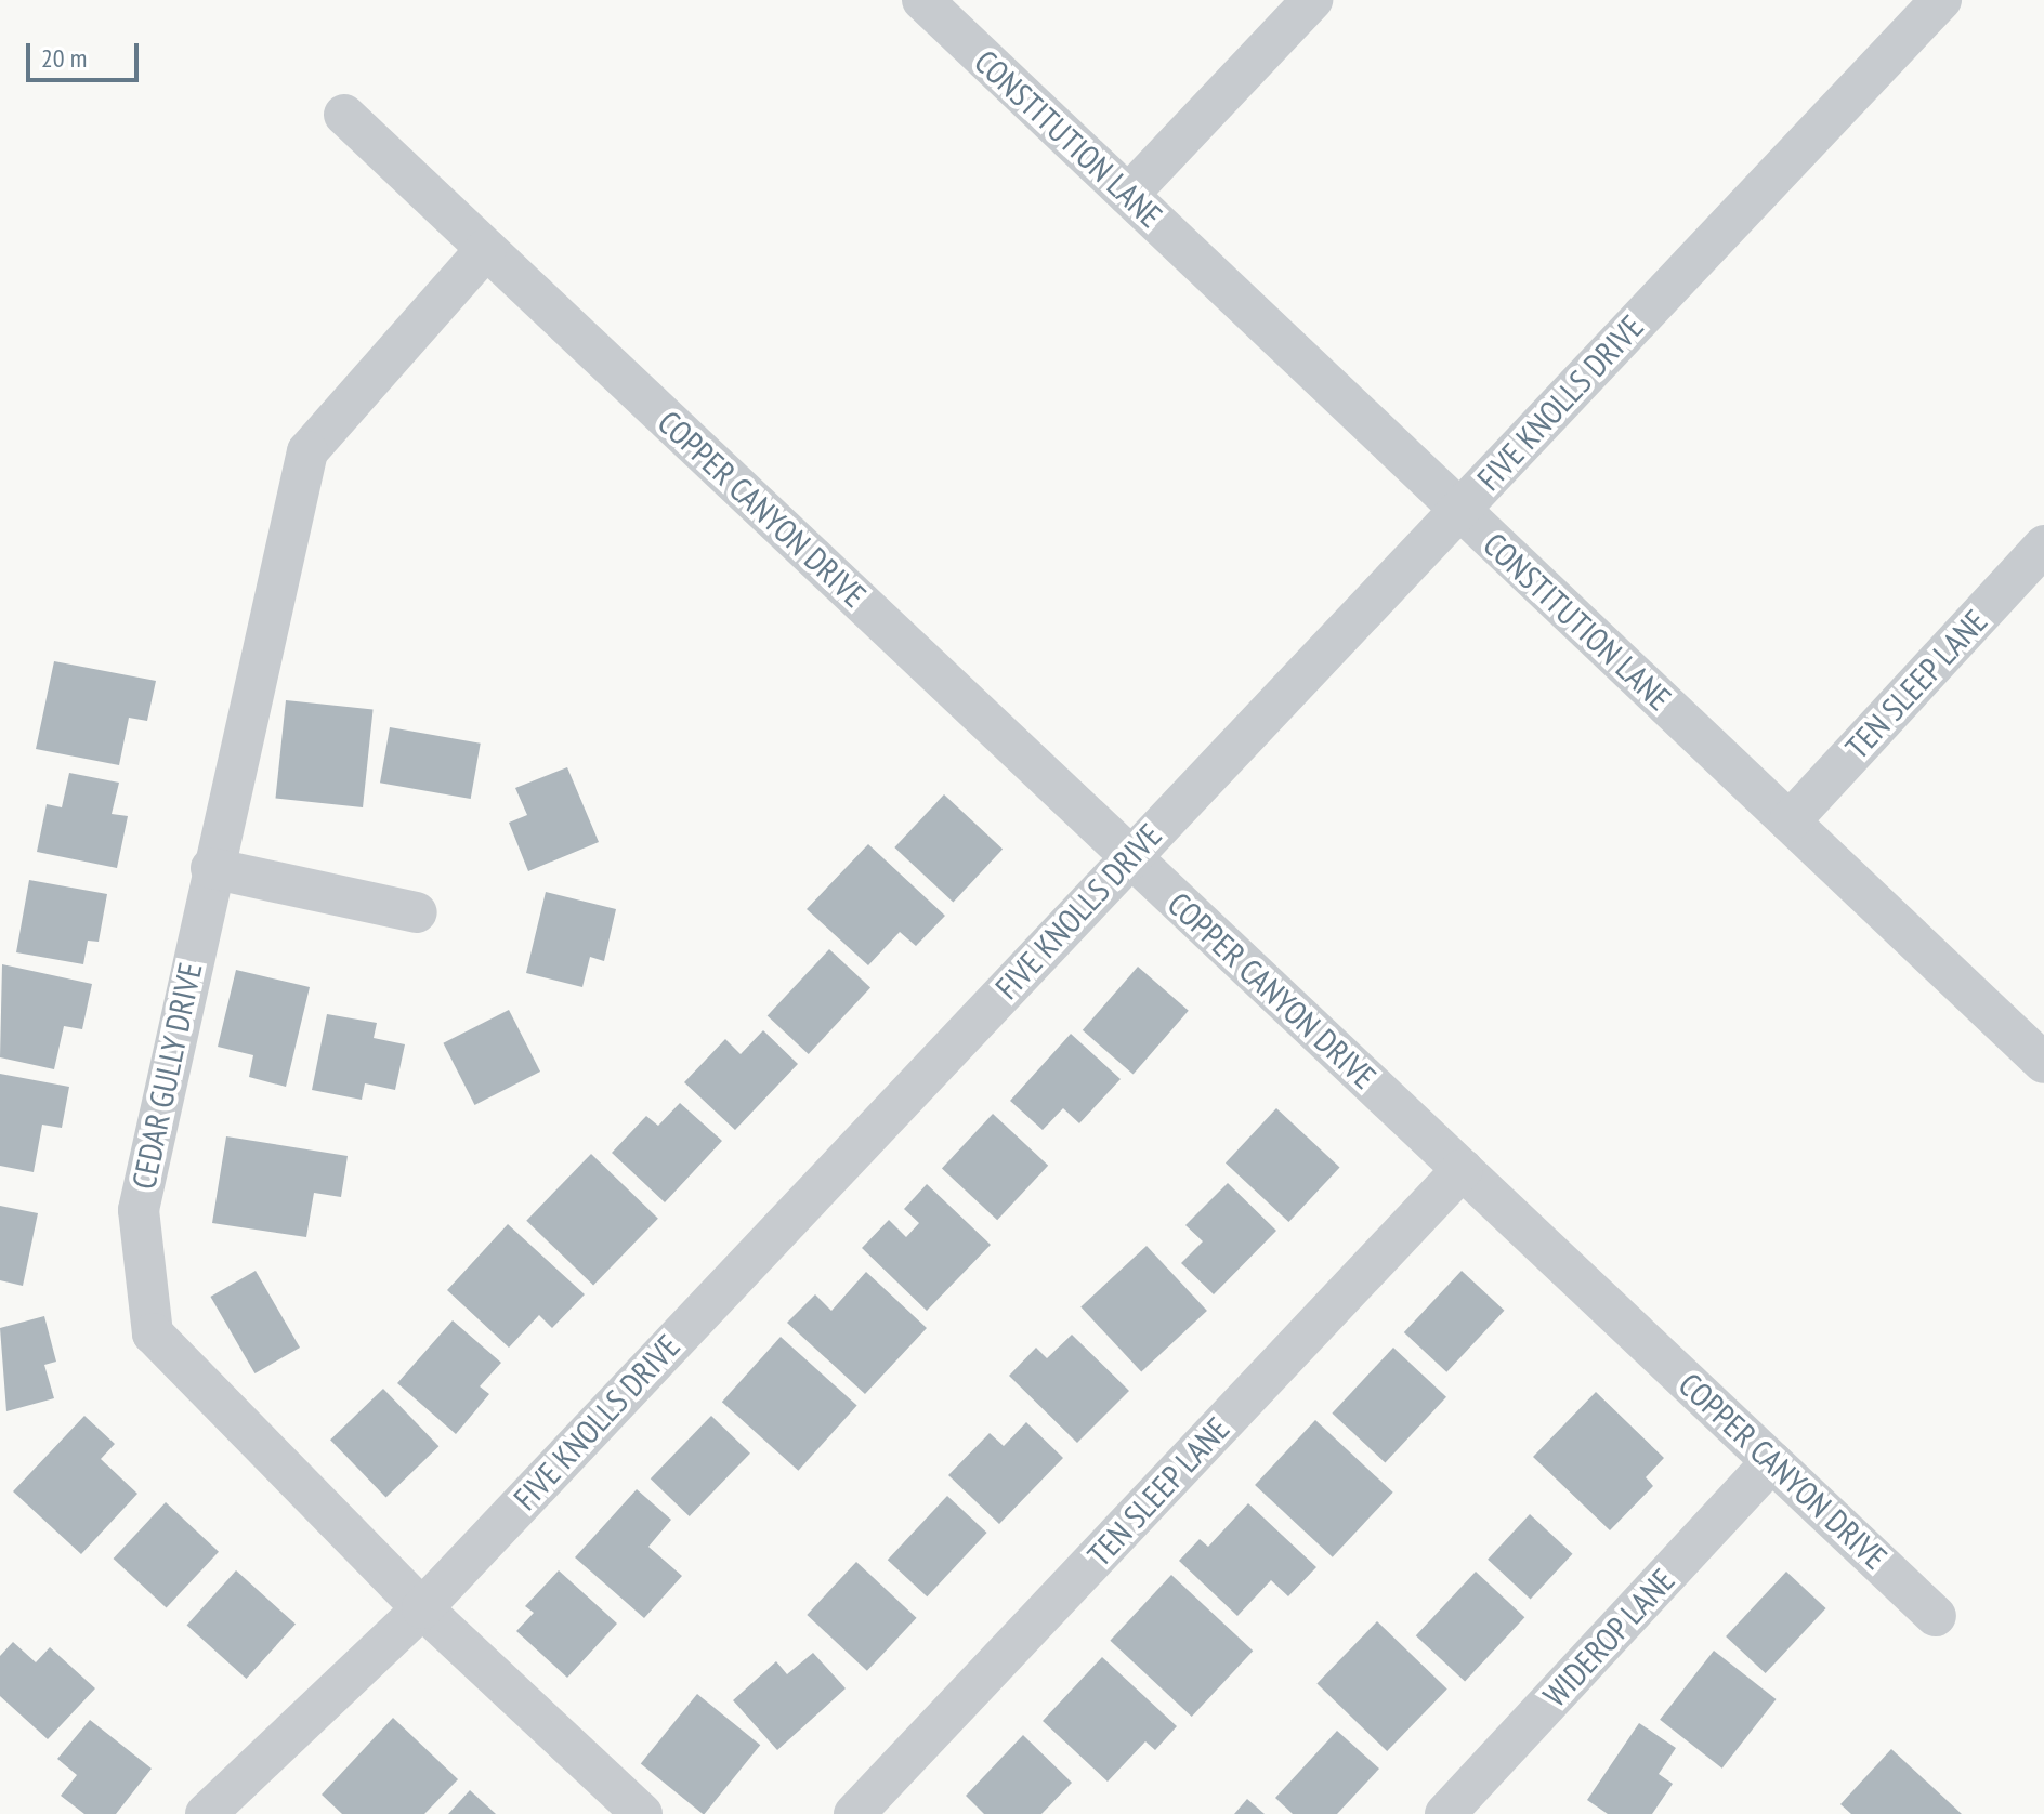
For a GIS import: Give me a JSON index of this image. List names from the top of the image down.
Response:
{
  "streets": {
    "street": [
      "CONSTITUTION LANE",
      "FIVE KNOLLS DRIVE",
      "COPPER CANYON DRIVE",
      "TEN SLEEP LANE",
      "CEDAR GULLY DRIVE",
      "WIDEROP LANE"
    ]
  },
  "crossings": [
    ["CONSTITUTION LANE", "FIVE KNOLLS DRIVE"],
    ["CONSTITUTION LANE", "TEN SLEEP LANE"],
    ["FIVE KNOLLS DRIVE", "COPPER CANYON DRIVE"],
    ["FIVE KNOLLS DRIVE", "CEDAR GULLY DRIVE"],
    ["COPPER CANYON DRIVE", "TEN SLEEP LANE"],
    ["COPPER CANYON DRIVE", "CEDAR GULLY DRIVE"],
    ["COPPER CANYON DRIVE", "WIDEROP LANE"]
  ],
  "scale_bar": "20 m"
}
